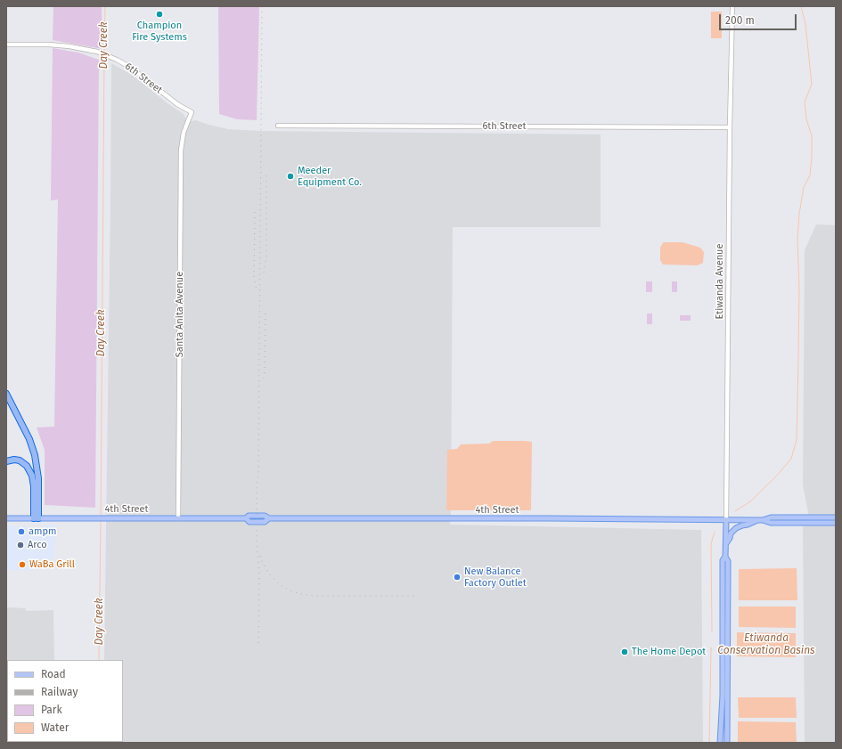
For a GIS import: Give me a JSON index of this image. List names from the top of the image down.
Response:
{
  "streets": {
    "main road": ["Etiwanda Avenue", "4th Street"],
    "street": ["6th Street", "Santa Anita Avenue"]
  },
  "crossings": [
    ["6th Street", "Etiwanda Avenue"],
    ["6th Street", "Santa Anita Avenue"],
    ["Etiwanda Avenue", "4th Street"],
    ["Santa Anita Avenue", "4th Street"]
  ],
  "water": ["Day Creek", "Etiwanda Conservation Basins"],
  "places": [
    "Champion Fire Systems",
    "Meeder Equipment Co.",
    "ampm",
    "Arco",
    "WaBa Grill",
    "New Balance Factory Outlet",
    "The Home Depot"
  ],
  "legend": [
    "Road",
    "Railway",
    "Park",
    "Water"
  ],
  "scale_bar": "200 m"
}
